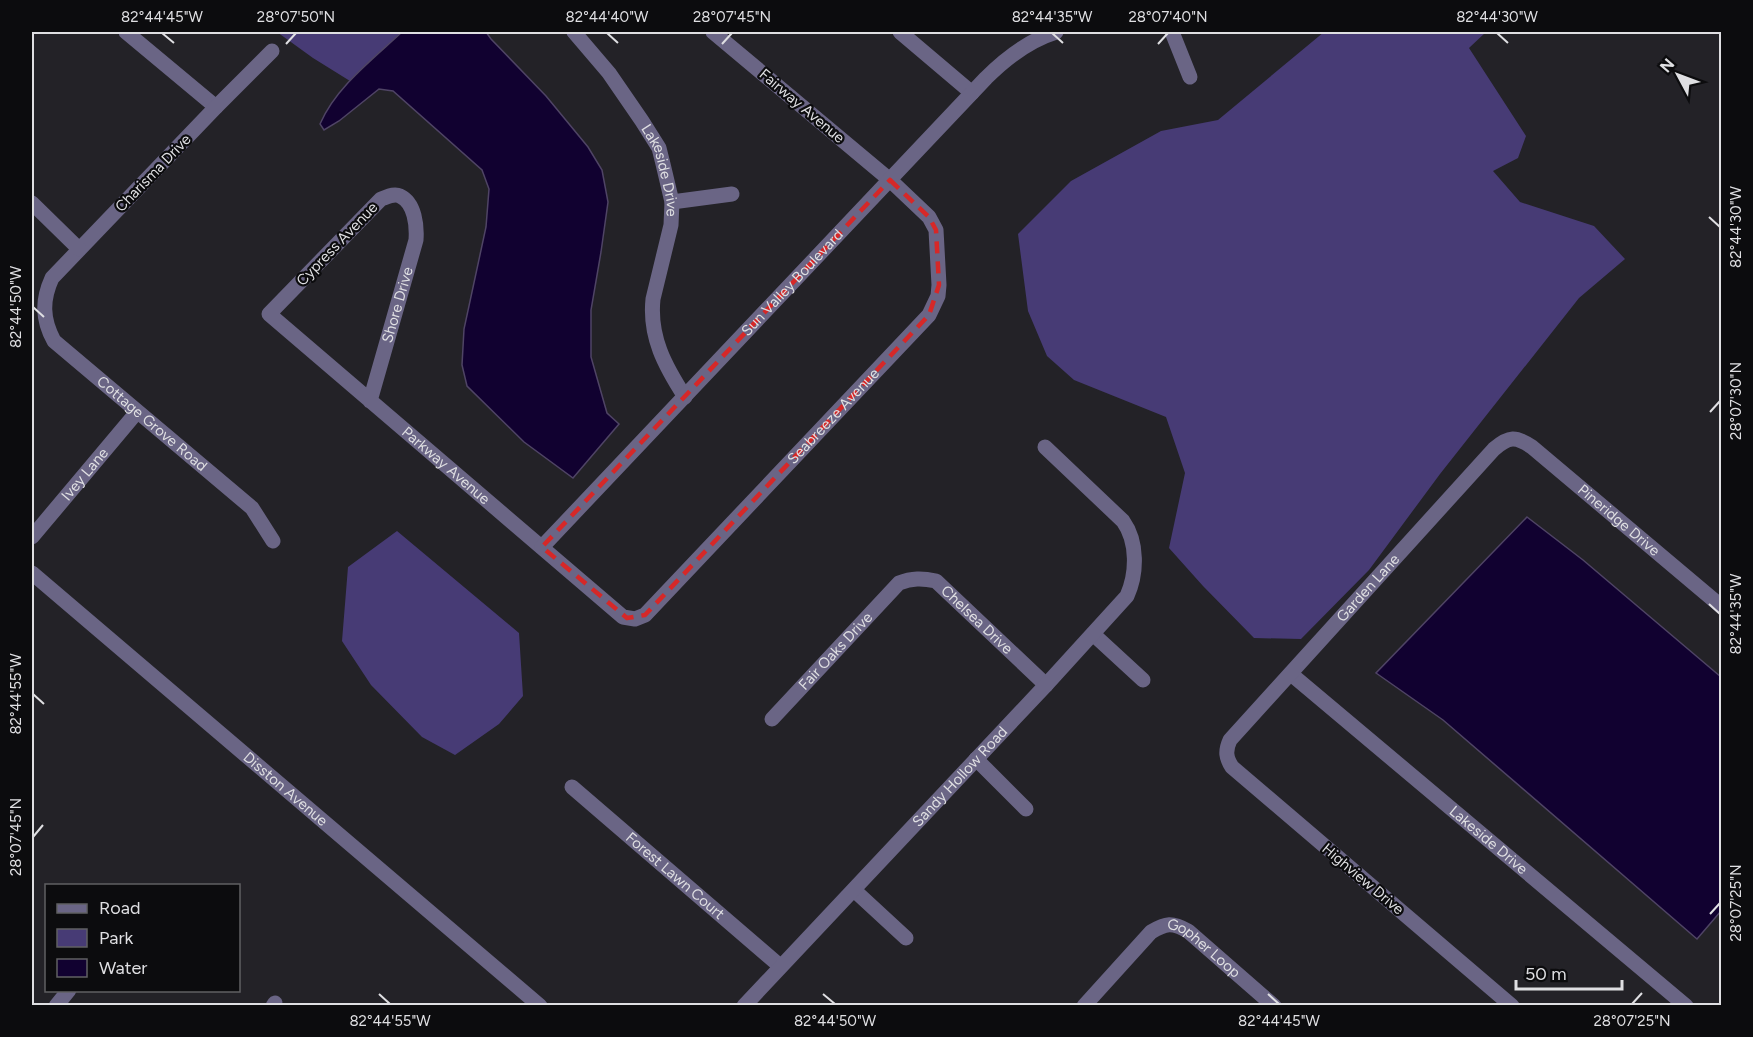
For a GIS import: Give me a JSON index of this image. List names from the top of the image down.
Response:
{
  "streets": {
    "street": [
      "Fairway Avenue",
      "Lakeside Drive",
      "Charisma Drive",
      "Cypress Avenue",
      "Sun Valley Boulevard",
      "Shore Drive",
      "Seabreeze Avenue",
      "Cottage Grove Road",
      "Parkway Avenue",
      "Ivey Lane",
      "Pineridge Drive",
      "Garden Lane",
      "Chelsea Drive",
      "Fair Oaks Drive",
      "Sandy Hollow Road",
      "Disston Avenue",
      "Forest Lawn Court",
      "Highview Drive",
      "Gopher Loop"
    ]
  },
  "crossings": [
    ["Fairway Avenue", "Sun Valley Boulevard"],
    ["Fairway Avenue", "Seabreeze Avenue"],
    ["Lakeside Drive", "Sun Valley Boulevard"],
    ["Lakeside Drive", "Garden Lane"],
    ["Charisma Drive", "Cottage Grove Road"],
    ["Cypress Avenue", "Shore Drive"],
    ["Cypress Avenue", "Parkway Avenue"],
    ["Sun Valley Boulevard", "Seabreeze Avenue"],
    ["Sun Valley Boulevard", "Parkway Avenue"],
    ["Shore Drive", "Parkway Avenue"],
    ["Seabreeze Avenue", "Parkway Avenue"],
    ["Cottage Grove Road", "Ivey Lane"],
    ["Pineridge Drive", "Garden Lane"],
    ["Garden Lane", "Highview Drive"],
    ["Chelsea Drive", "Fair Oaks Drive"],
    ["Chelsea Drive", "Sandy Hollow Road"],
    ["Sandy Hollow Road", "Forest Lawn Court"]
  ],
  "legend": ["Road", "Park", "Water"],
  "scale_bar": "50 m",
  "north": "top left",
  "coordinates": [
    "82°44'45\"W",
    "28°07'50\"N",
    "82°44'40\"W",
    "28°07'45\"N",
    "82°44'35\"W",
    "28°07'40\"N",
    "82°44'30\"W",
    "82°44'50\"W",
    "28°07'30\"N",
    "82°44'55\"W",
    "28°07'25\"N"
  ]
}
